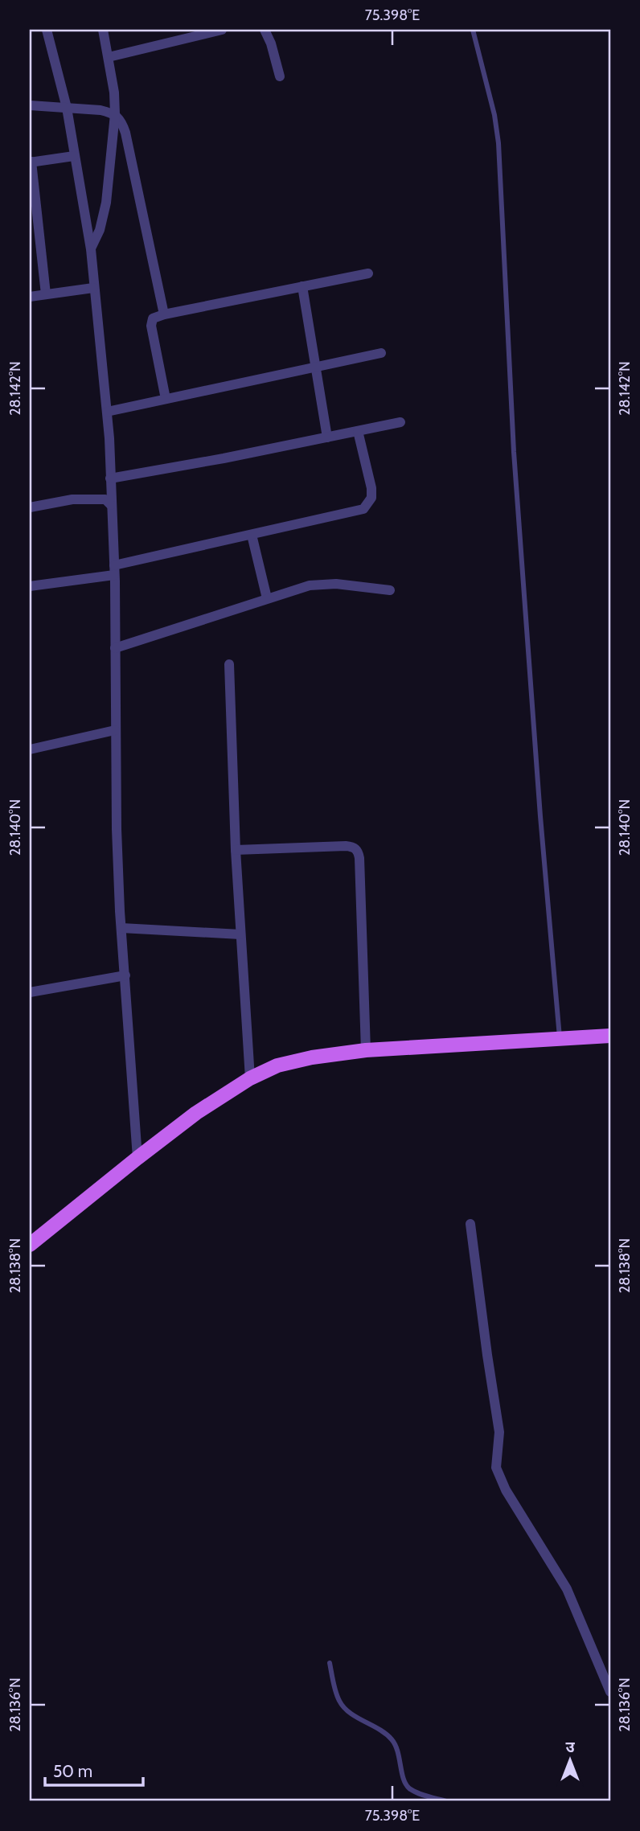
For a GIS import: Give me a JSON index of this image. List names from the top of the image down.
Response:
{
  "scale_bar": "50 m",
  "north": "top",
  "coordinates": [
    "75.398°E",
    "28.142°N",
    "28.140°N",
    "28.138°N",
    "28.136°N"
  ]
}
